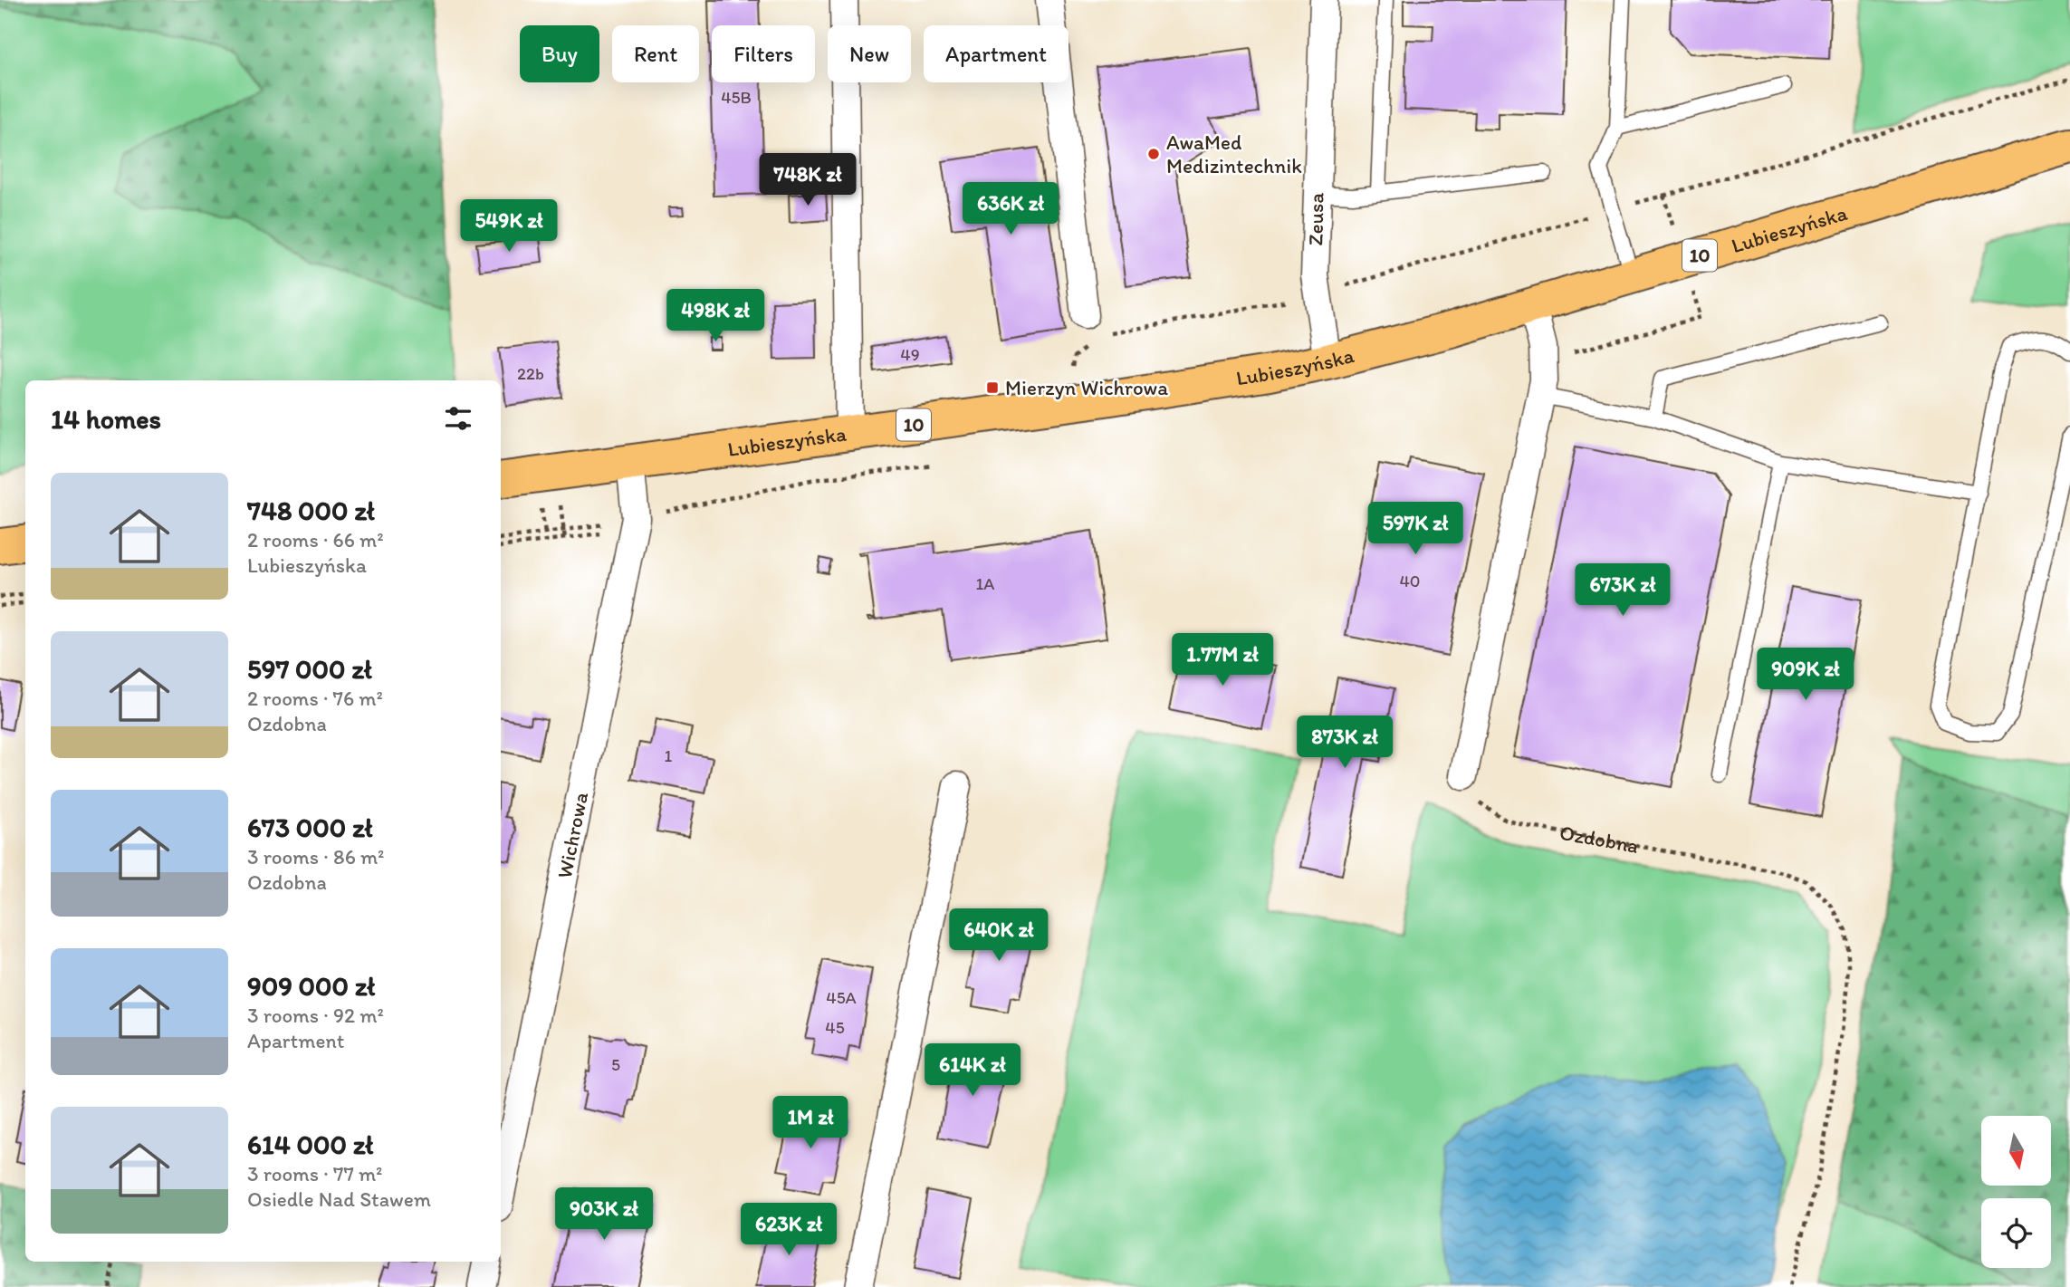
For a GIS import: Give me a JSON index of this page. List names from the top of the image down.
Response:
{
  "streets": {
    "main road": ["Lubieszyńska", "10"],
    "street": ["Zeusa", "Wichrowa"],
    "path": ["Ozdobna"]
  },
  "crossings": [
    ["Zeusa", "Lubieszyńska"],
    ["Lubieszyńska", "Wichrowa"]
  ],
  "places": {
    "other": ["AwaMed Medizintechnik"],
    "transit": ["Mierzyn Wichrowa"]
  },
  "house_numbers": [
    "45B",
    "49",
    "22b",
    "40",
    "1A",
    "1",
    "45A",
    "45",
    "5"
  ],
  "north": "bottom",
  "page": {
    "chip": [
      "Buy",
      "Rent",
      "Filters",
      "New",
      "Apartment"
    ],
    "price": [
      "748K zł",
      "636K zł",
      "549K zł",
      "498K zł",
      "597K zł",
      "673K zł",
      "1.77M zł",
      "909K zł",
      "873K zł",
      "640K zł",
      "614K zł",
      "1M zł",
      "903K zł",
      "623K zł"
    ],
    "heading": "14 homes",
    "list": [
      {
        "name": "748 000 zł",
        "note": "2 rooms · 66 m² · Lubieszyńska"
      },
      {
        "name": "597 000 zł",
        "note": "2 rooms · 76 m² · Ozdobna"
      },
      {
        "name": "673 000 zł",
        "note": "3 rooms · 86 m² · Ozdobna"
      },
      {
        "name": "909 000 zł",
        "note": "3 rooms · 92 m² · Apartment"
      },
      {
        "name": "614 000 zł",
        "note": "3 rooms · 77 m² · Osiedle Nad Stawem"
      }
    ]
  }
}
